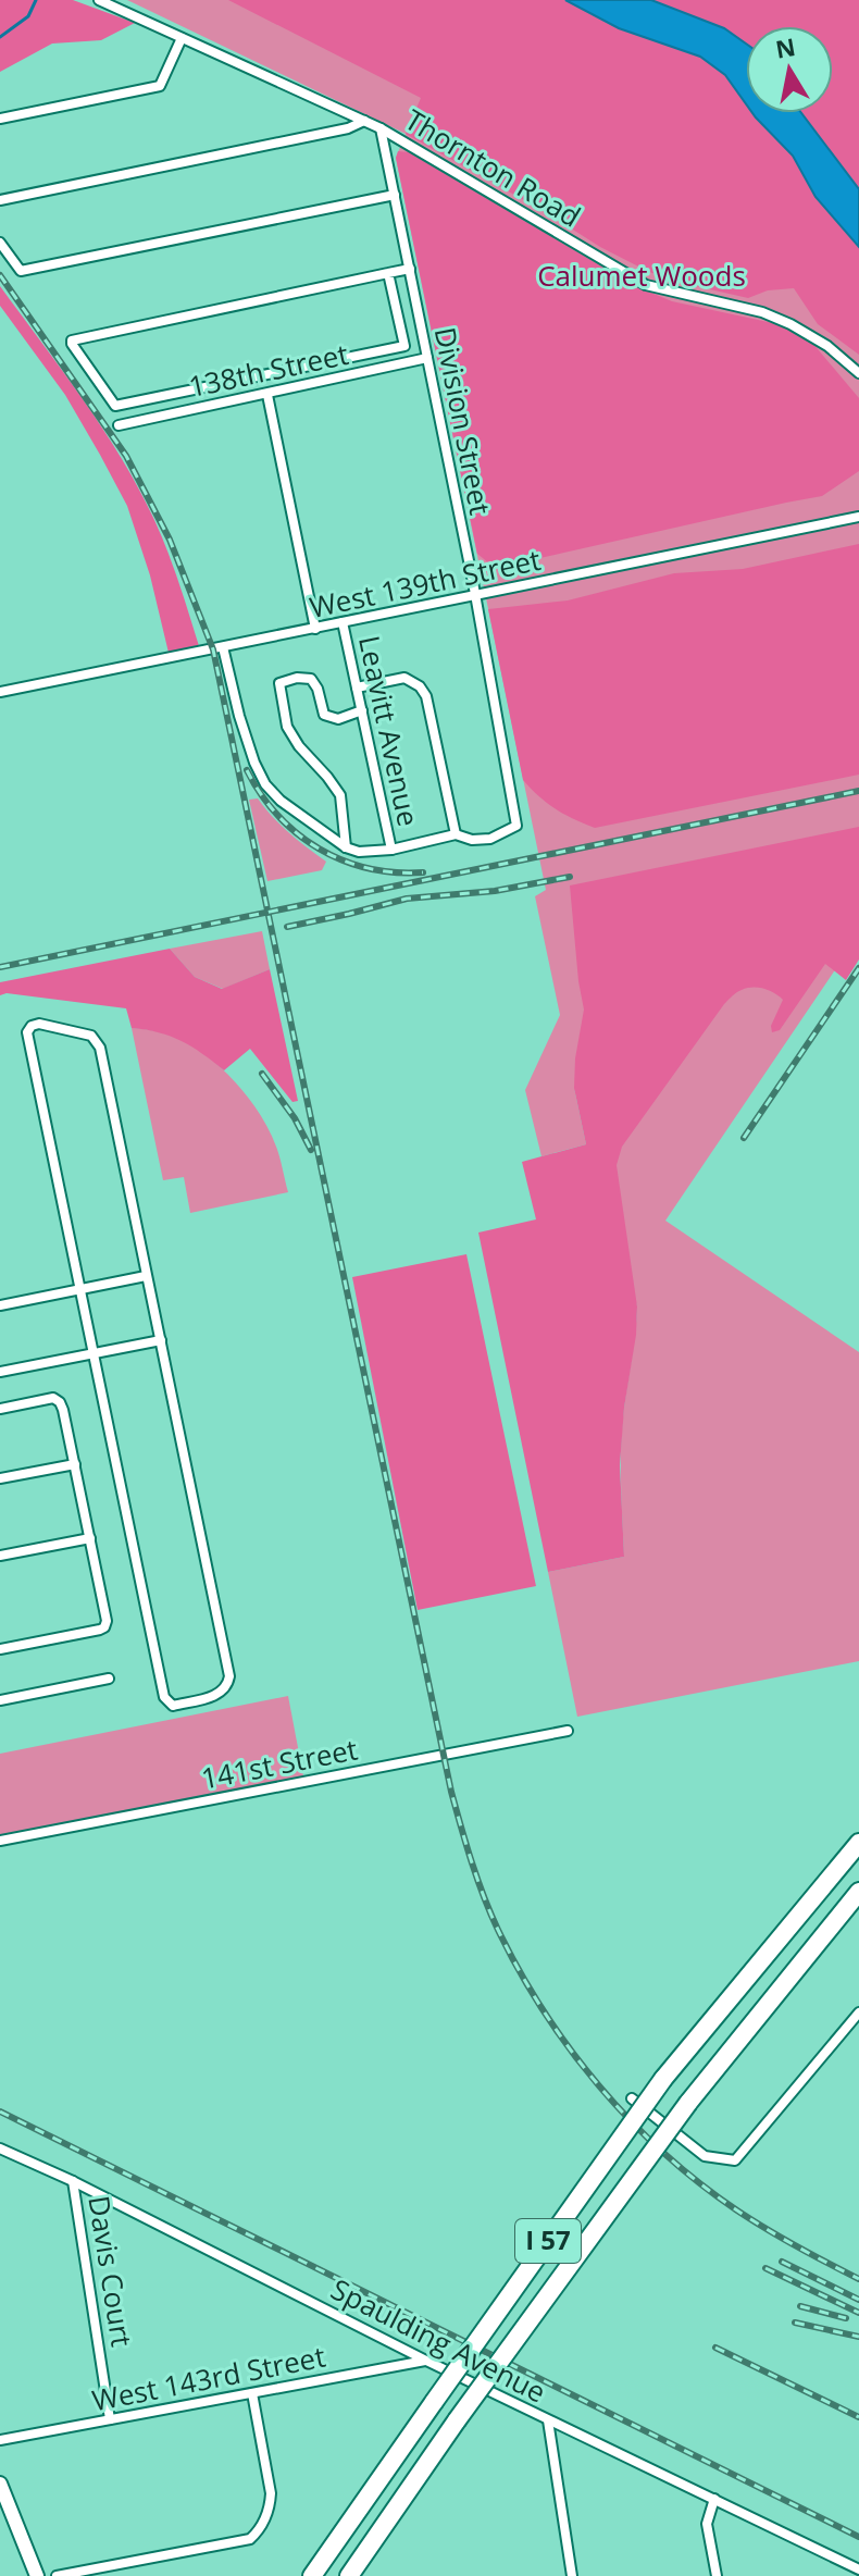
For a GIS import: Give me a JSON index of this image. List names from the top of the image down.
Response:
{
  "streets": {
    "highway": ["I 57"],
    "street": [
      "Thornton Road",
      "138th Street",
      "Division Street",
      "West 139th Street",
      "Leavitt Avenue",
      "141st Street",
      "Davis Court",
      "Spaulding Avenue",
      "West 143rd Street"
    ]
  },
  "crossings": [
    ["Thornton Road", "Division Street"],
    ["138th Street", "Division Street"],
    ["Division Street", "West 139th Street"],
    ["West 139th Street", "Leavitt Avenue"],
    ["Davis Court", "Spaulding Avenue"],
    ["Davis Court", "West 143rd Street"],
    ["Spaulding Avenue", "West 143rd Street"]
  ],
  "parks": ["Calumet Woods"],
  "north": "top"
}
